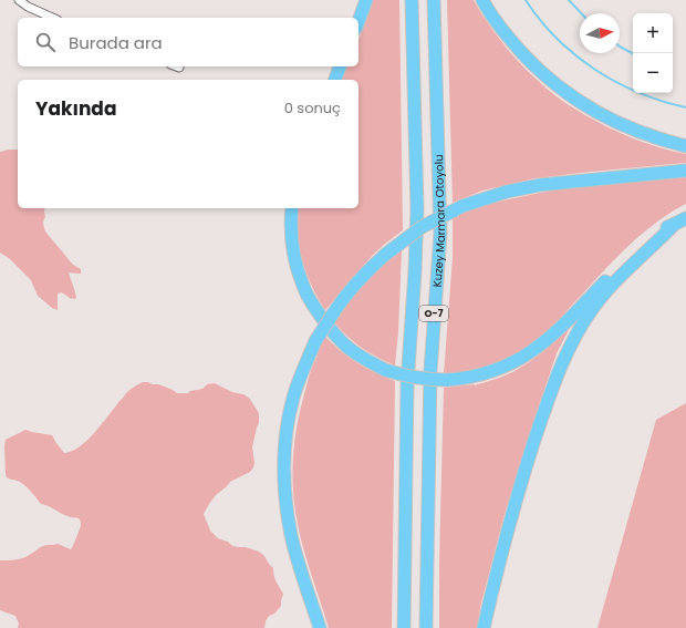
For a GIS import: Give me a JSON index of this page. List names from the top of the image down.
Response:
{
  "streets": {
    "highway": ["Kuzey Marmara Otoyolu", "O-7"]
  },
  "north": "right",
  "page": {
    "map_buttons": ["+", "−"],
    "search": "Burada ara",
    "heading": ["Yakında", "0 sonuç"]
  }
}
